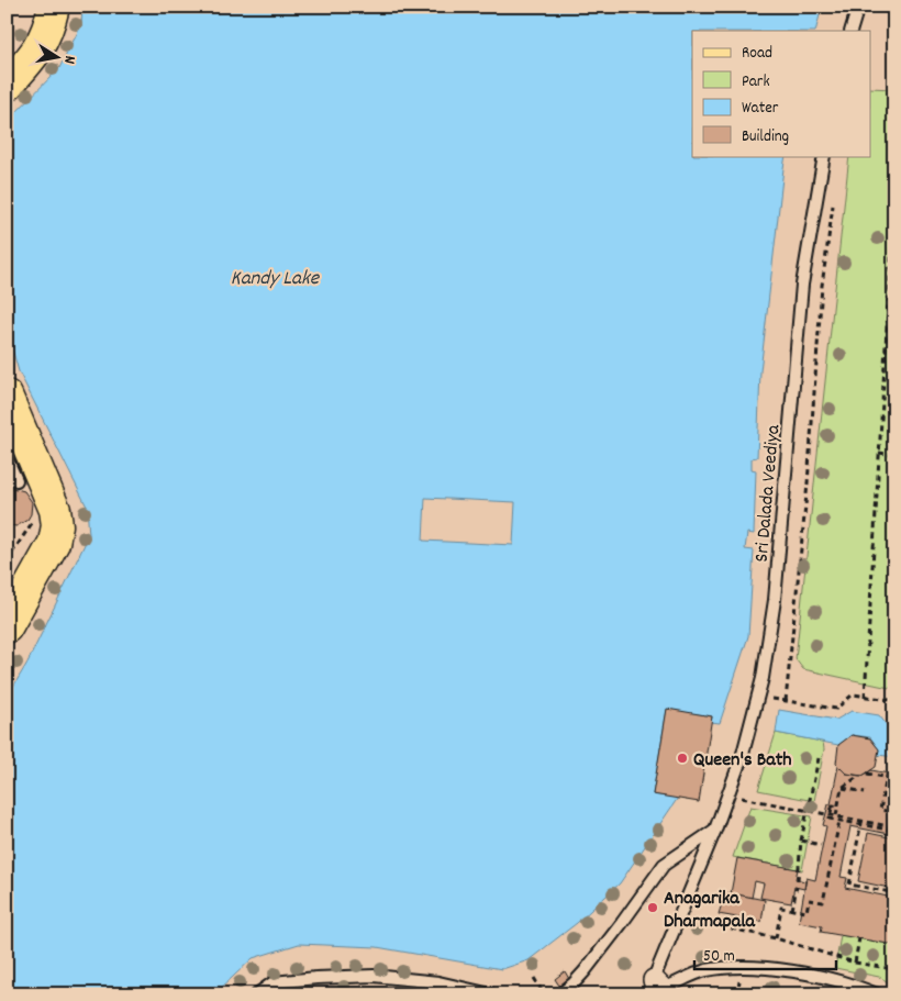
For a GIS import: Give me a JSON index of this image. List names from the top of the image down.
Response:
{
  "streets": {
    "lane": ["Sri Dalada Veediya"]
  },
  "water": ["Kandy Lake"],
  "places": ["Queen's Bath", "Anagarika Dharmapala"],
  "legend": [
    "Road",
    "Park",
    "Water",
    "Building"
  ],
  "scale_bar": "50 m",
  "north": "right"
}
